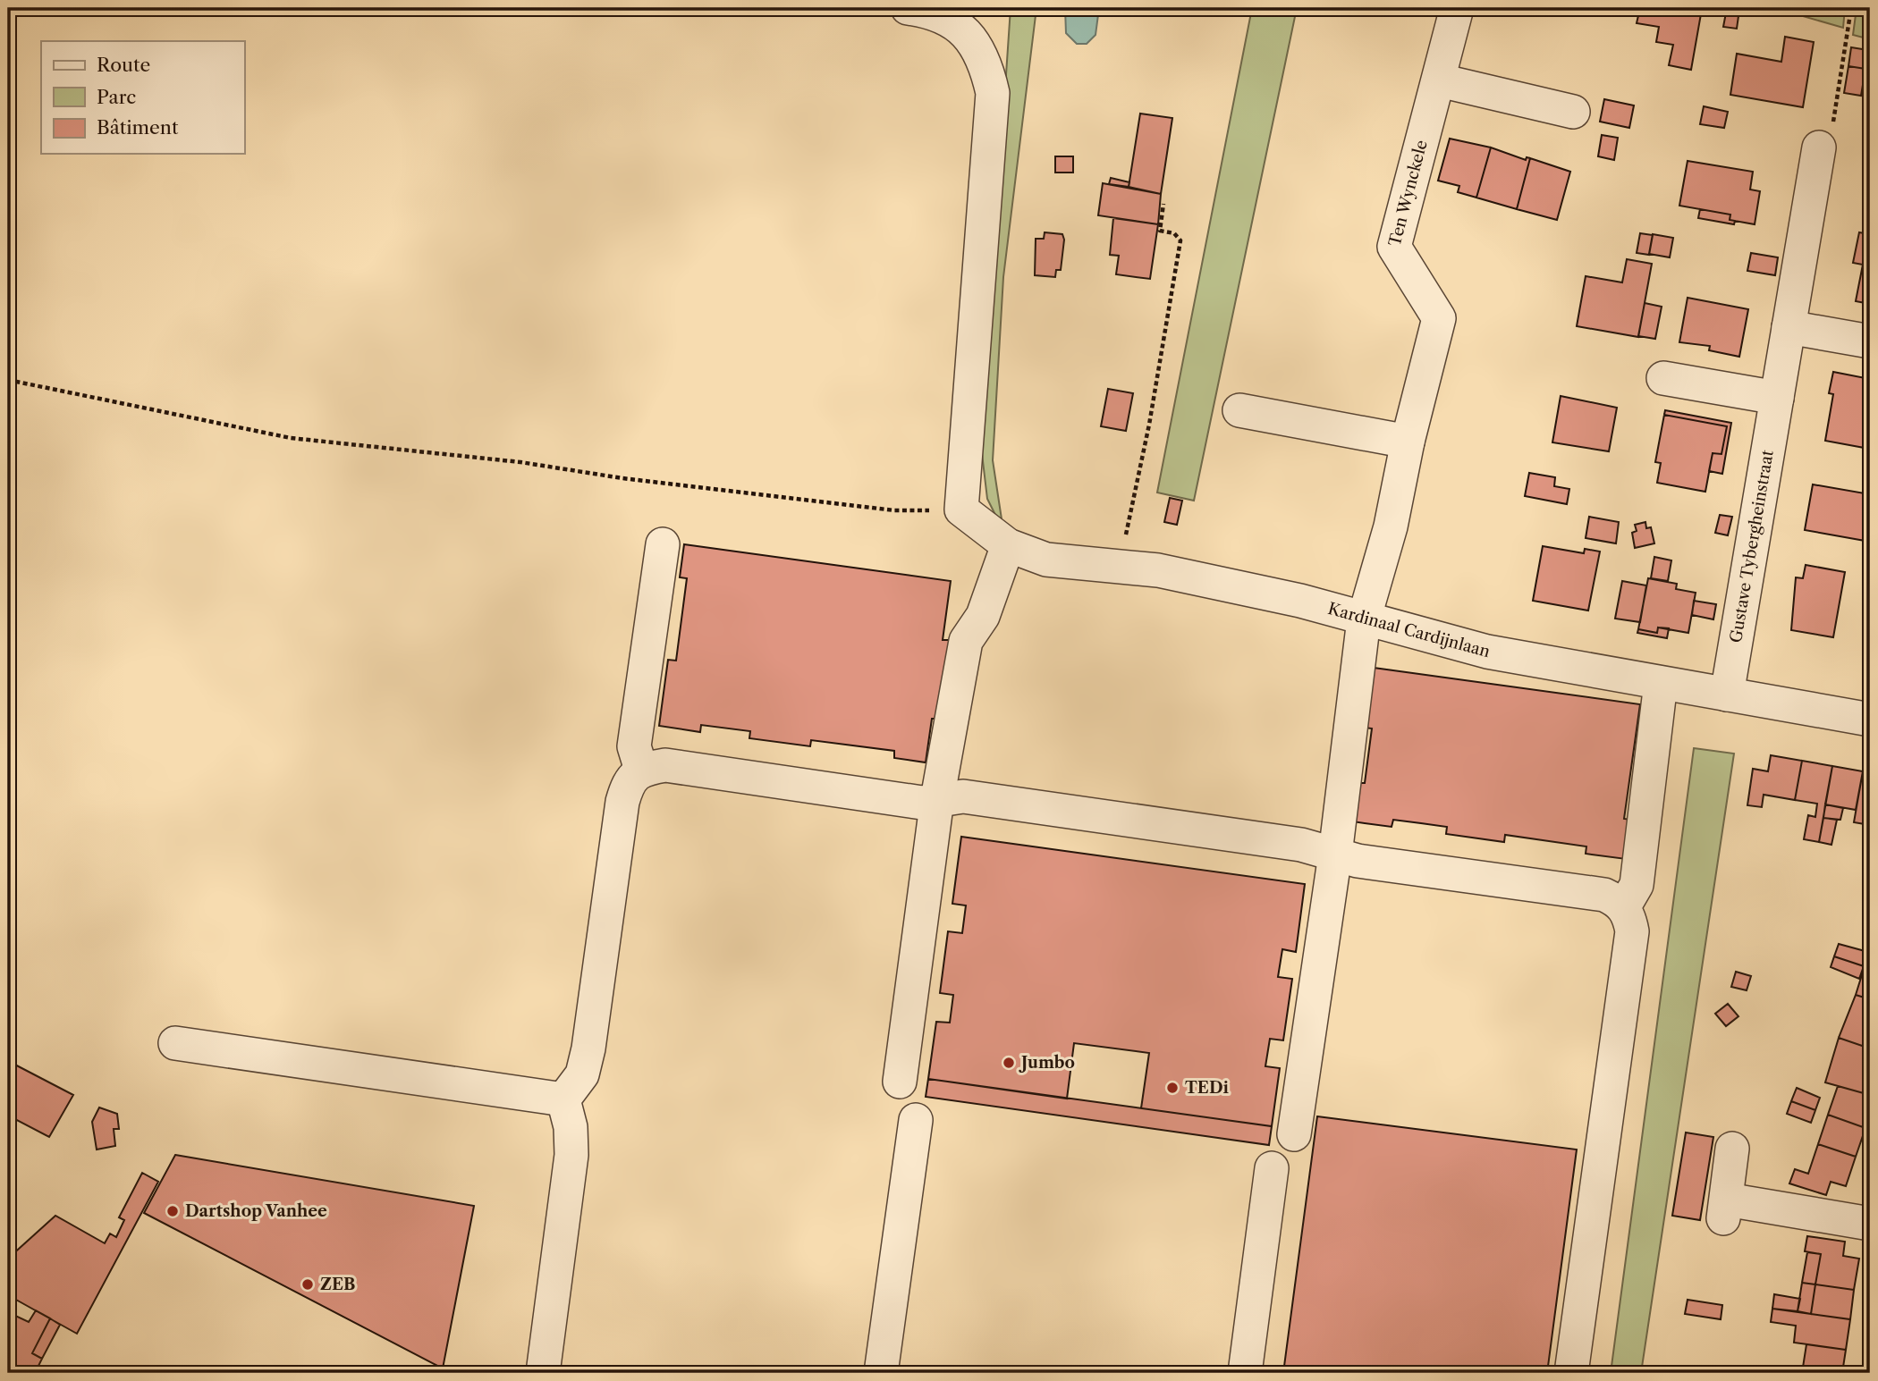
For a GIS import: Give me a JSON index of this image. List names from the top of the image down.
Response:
{
  "streets": {
    "street": ["Ten Wynckele", "Gustave Tybergheinstraat", "Kardinaal Cardijnlaan"]
  },
  "crossings": [
    ["Ten Wynckele", "Kardinaal Cardijnlaan"],
    ["Gustave Tybergheinstraat", "Kardinaal Cardijnlaan"]
  ],
  "places": [
    "Jumbo",
    "TEDi",
    "Dartshop Vanhee",
    "ZEB"
  ],
  "legend": ["Route", "Parc", "Bâtiment"]
}
